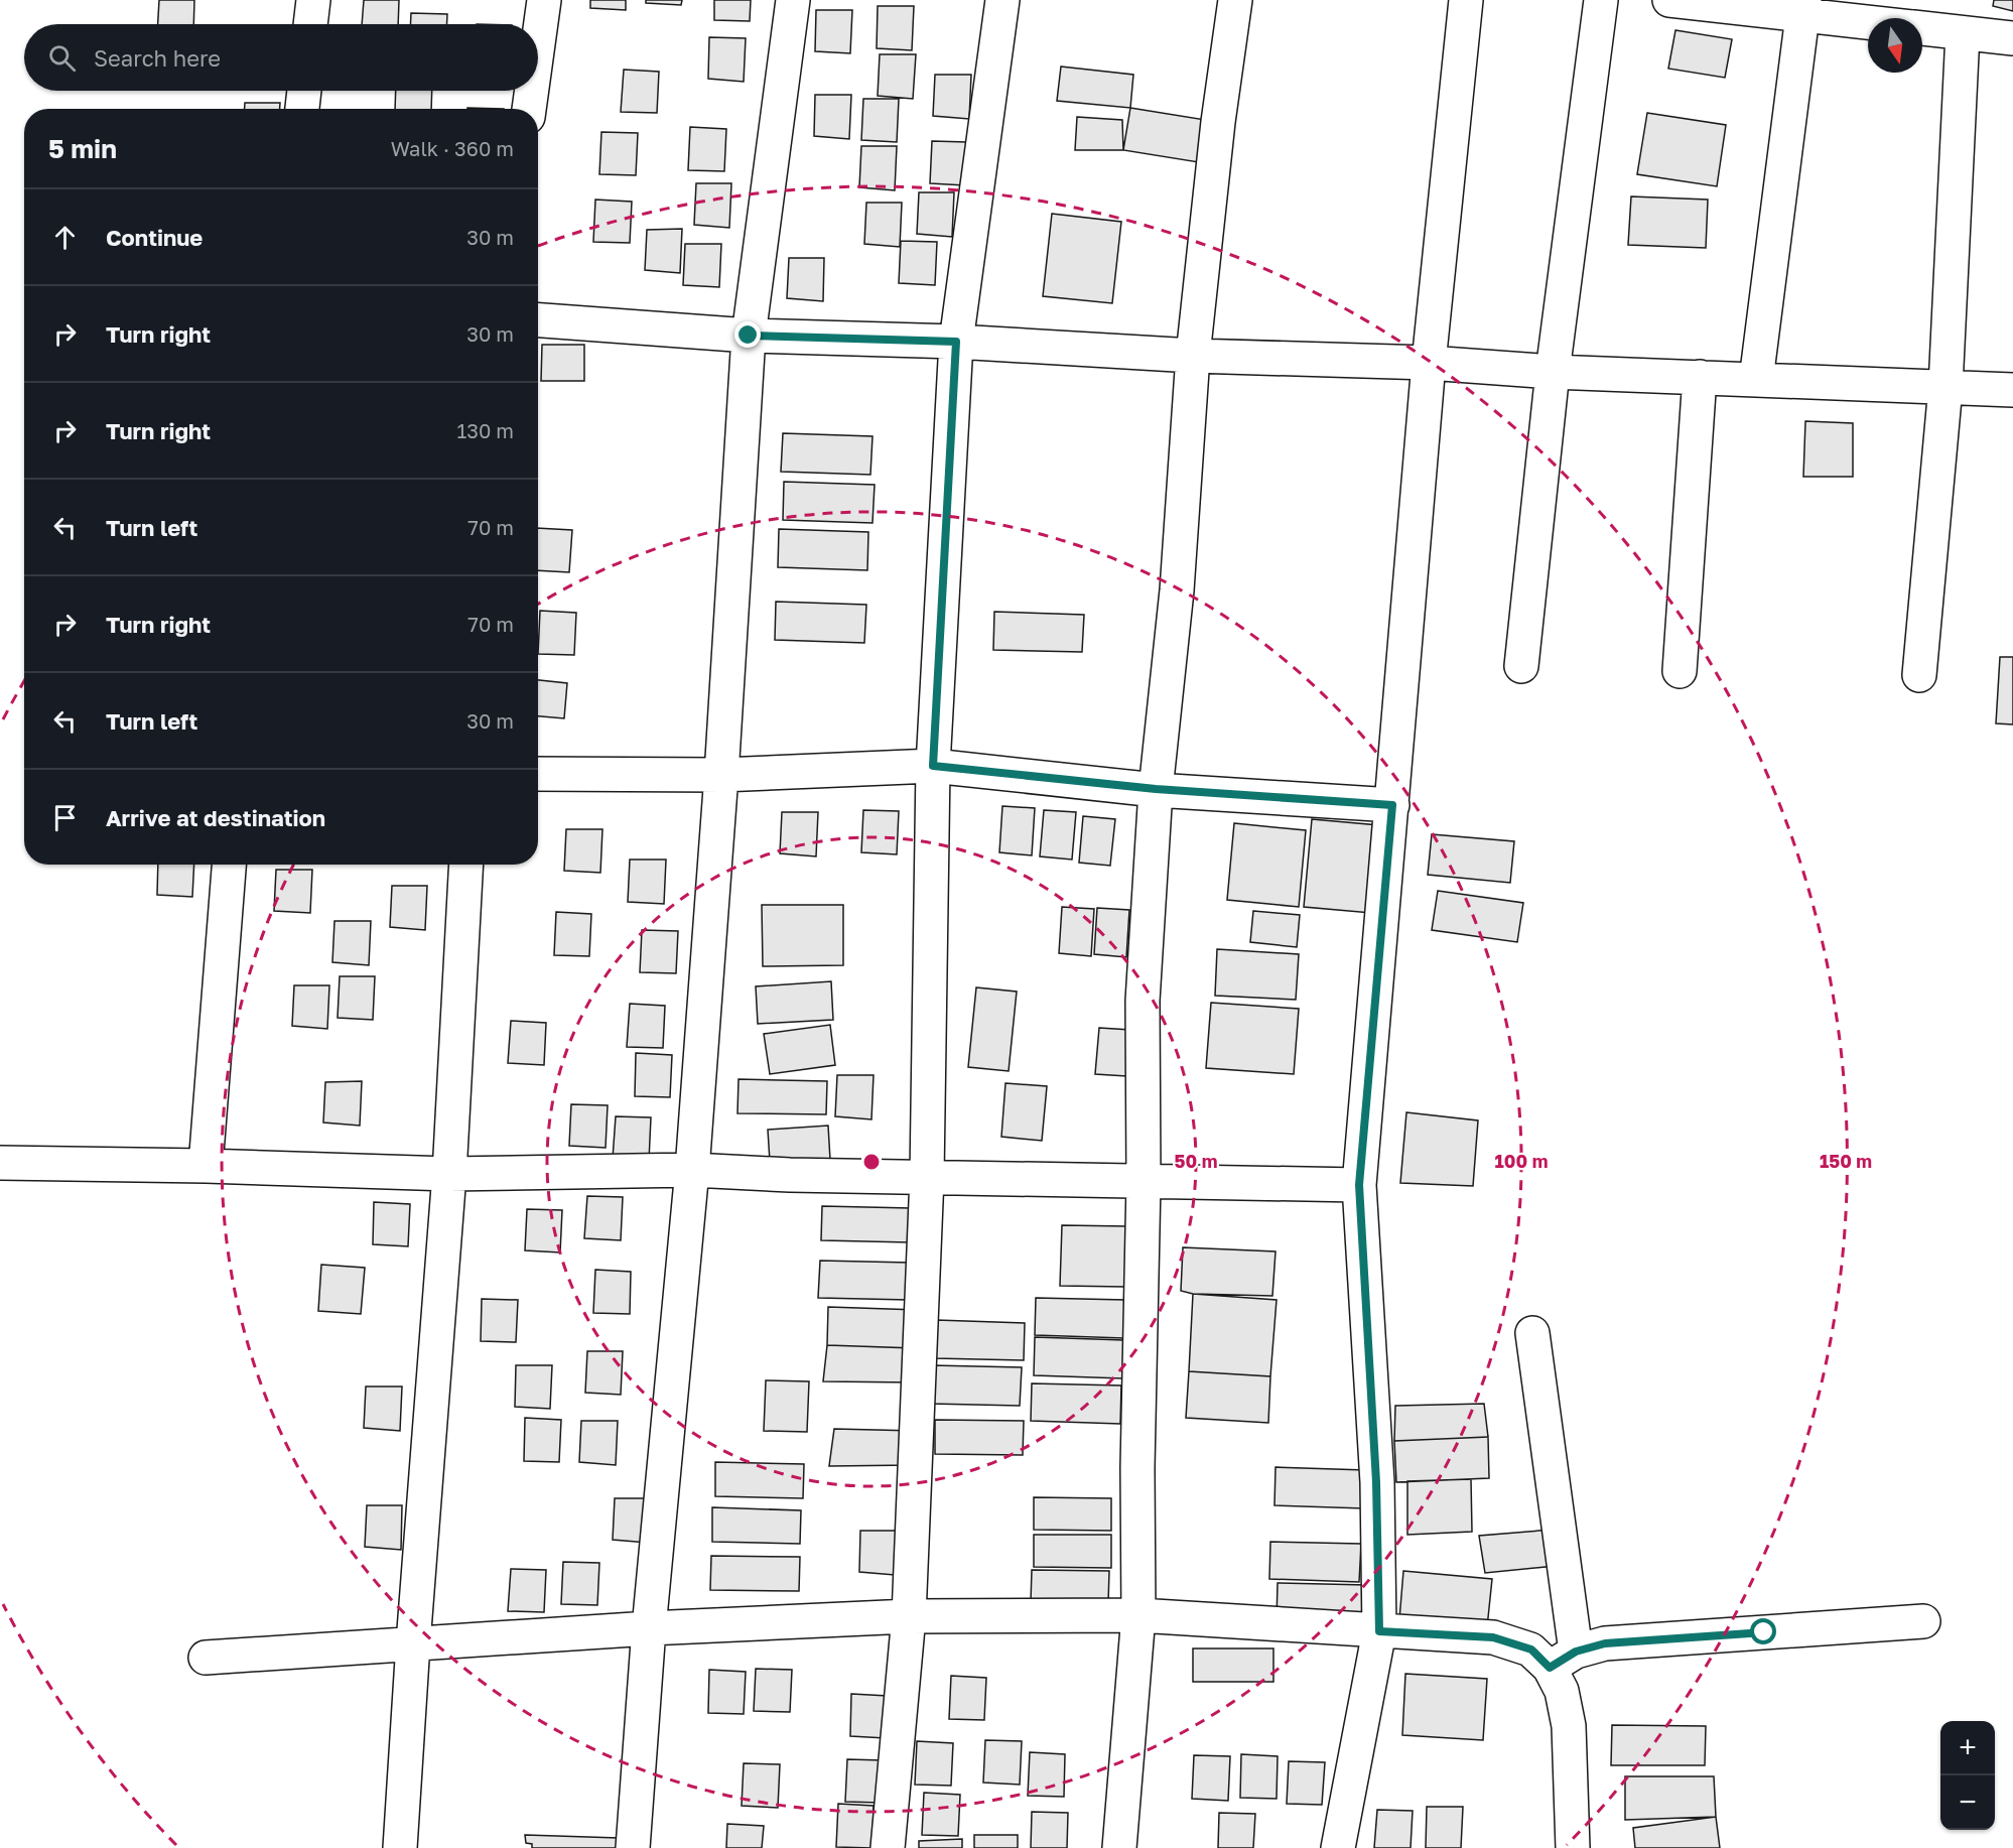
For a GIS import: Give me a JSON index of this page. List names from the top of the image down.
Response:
{
  "north": "bottom",
  "page": {
    "search": "Search here",
    "heading": ["5 min", "Walk · 360 m"],
    "list": [
      ["Continue", "30 m"],
      ["Turn right", "30 m"],
      ["Turn right", "130 m"],
      ["Turn left", "70 m"],
      ["Turn right", "70 m"],
      ["Turn left", "30 m"],
      "Arrive at destination"
    ],
    "map_buttons": ["+", "−"]
  },
  "rings": ["50 m", "100 m", "150 m"]
}
